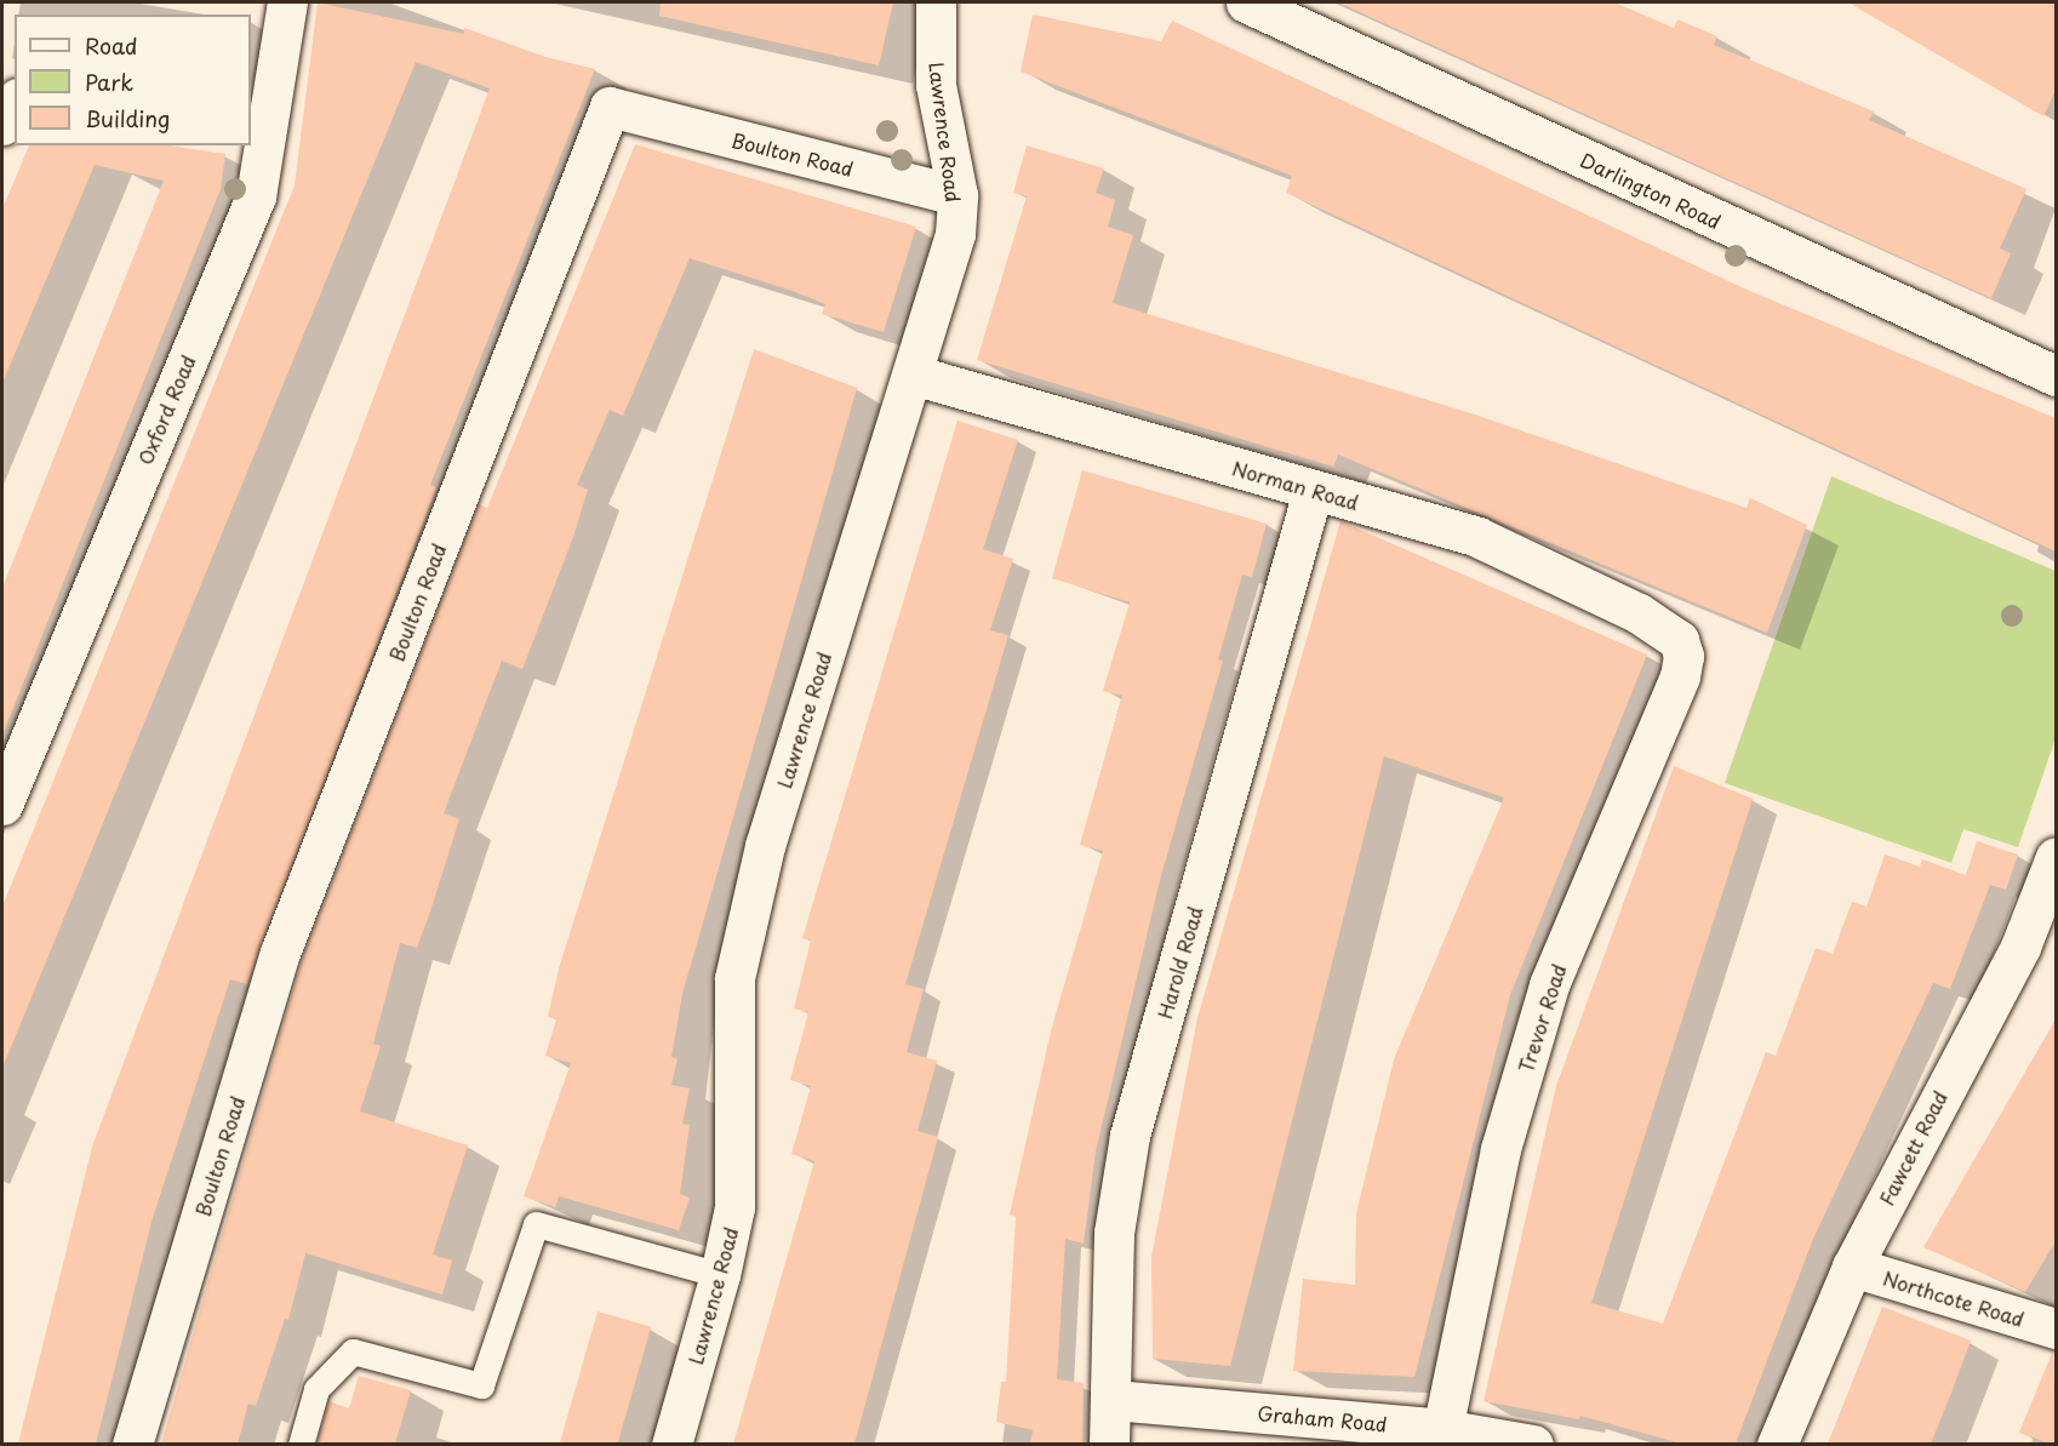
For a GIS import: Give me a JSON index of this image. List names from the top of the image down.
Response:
{
  "streets": {
    "street": [
      "Lawrence Road",
      "Boulton Road",
      "Darlington Road",
      "Oxford Road",
      "Norman Road",
      "Harold Road",
      "Trevor Road",
      "Fawcett Road",
      "Northcote Road",
      "Graham Road"
    ]
  },
  "crossings": [
    ["Lawrence Road", "Boulton Road"],
    ["Lawrence Road", "Norman Road"],
    ["Norman Road", "Harold Road"],
    ["Norman Road", "Trevor Road"],
    ["Harold Road", "Graham Road"],
    ["Trevor Road", "Graham Road"],
    ["Fawcett Road", "Northcote Road"]
  ],
  "legend": ["Road", "Park", "Building"]
}
